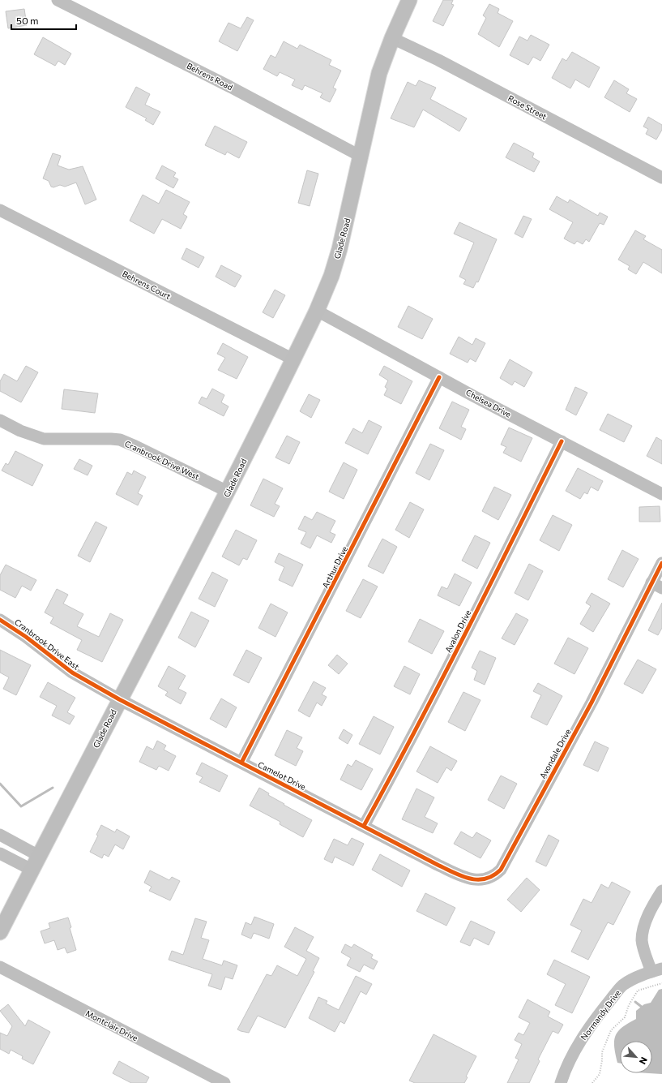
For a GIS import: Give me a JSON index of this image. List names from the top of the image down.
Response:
{
  "streets": {
    "main road": ["Glade Road"],
    "street": [
      "Behrens Road",
      "Rose Street",
      "Behrens Court",
      "Chelsea Drive",
      "Cranbrook Drive West",
      "Arthur Drive",
      "Avalon Drive",
      "Cranbrook Drive East",
      "Avondale Drive",
      "Camelot Drive",
      "Normandy Drive",
      "Montclair Drive"
    ]
  },
  "crossings": [
    ["Behrens Road", "Glade Road"],
    ["Rose Street", "Glade Road"],
    ["Glade Road", "Behrens Court"],
    ["Glade Road", "Chelsea Drive"],
    ["Glade Road", "Cranbrook Drive West"],
    ["Glade Road", "Cranbrook Drive East"],
    ["Glade Road", "Camelot Drive"],
    ["Chelsea Drive", "Arthur Drive"],
    ["Chelsea Drive", "Avalon Drive"],
    ["Arthur Drive", "Camelot Drive"],
    ["Avalon Drive", "Camelot Drive"],
    ["Cranbrook Drive East", "Camelot Drive"],
    ["Avondale Drive", "Camelot Drive"]
  ],
  "scale_bar": "50 m",
  "north": "bottom right"
}
